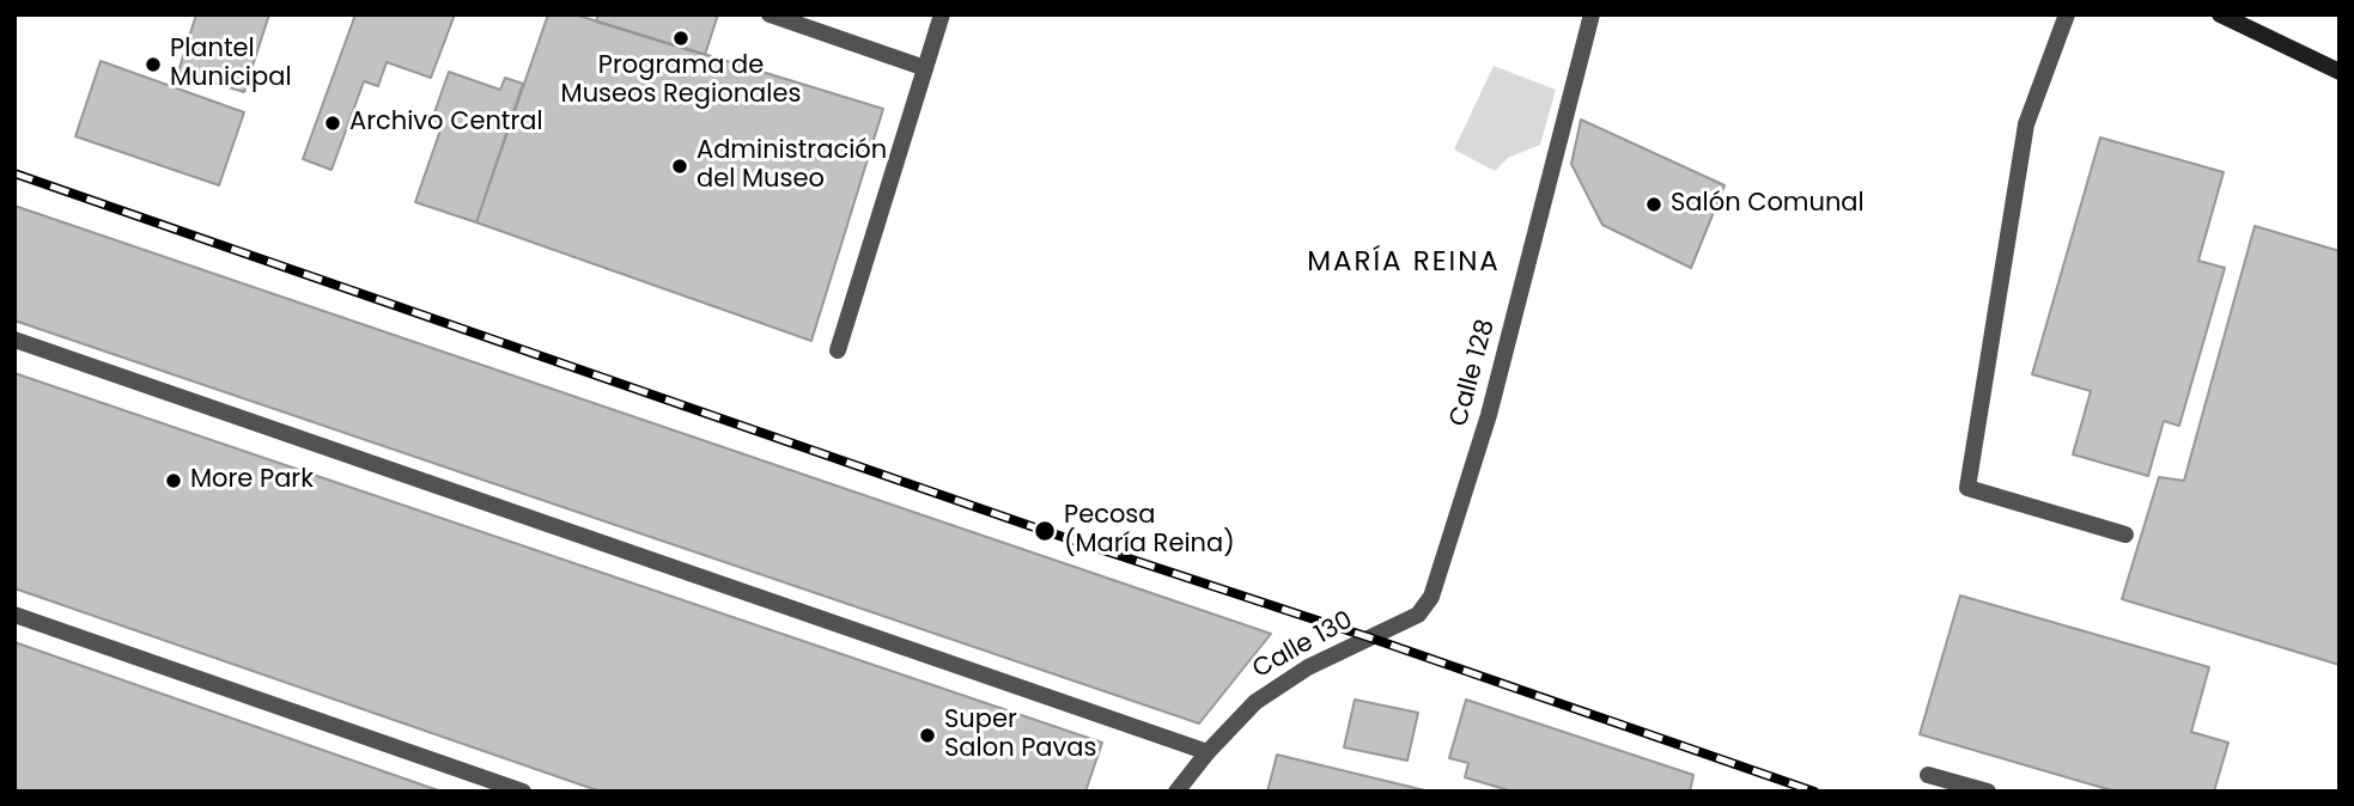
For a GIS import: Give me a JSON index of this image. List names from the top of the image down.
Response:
{
  "streets": {
    "street": ["Calle 128", "Calle 130"]
  },
  "crossings": [
    ["Calle 128", "Calle 130"]
  ],
  "districts": ["MARÍA REINA"],
  "places": [
    "Programa de Museos Regionales",
    "Plantel Municipal",
    "Archivo Central",
    "Administración del Museo",
    "Salón Comunal",
    "More Park",
    "Pecosa (María Reina)",
    "Super Salon Pavas"
  ]
}
